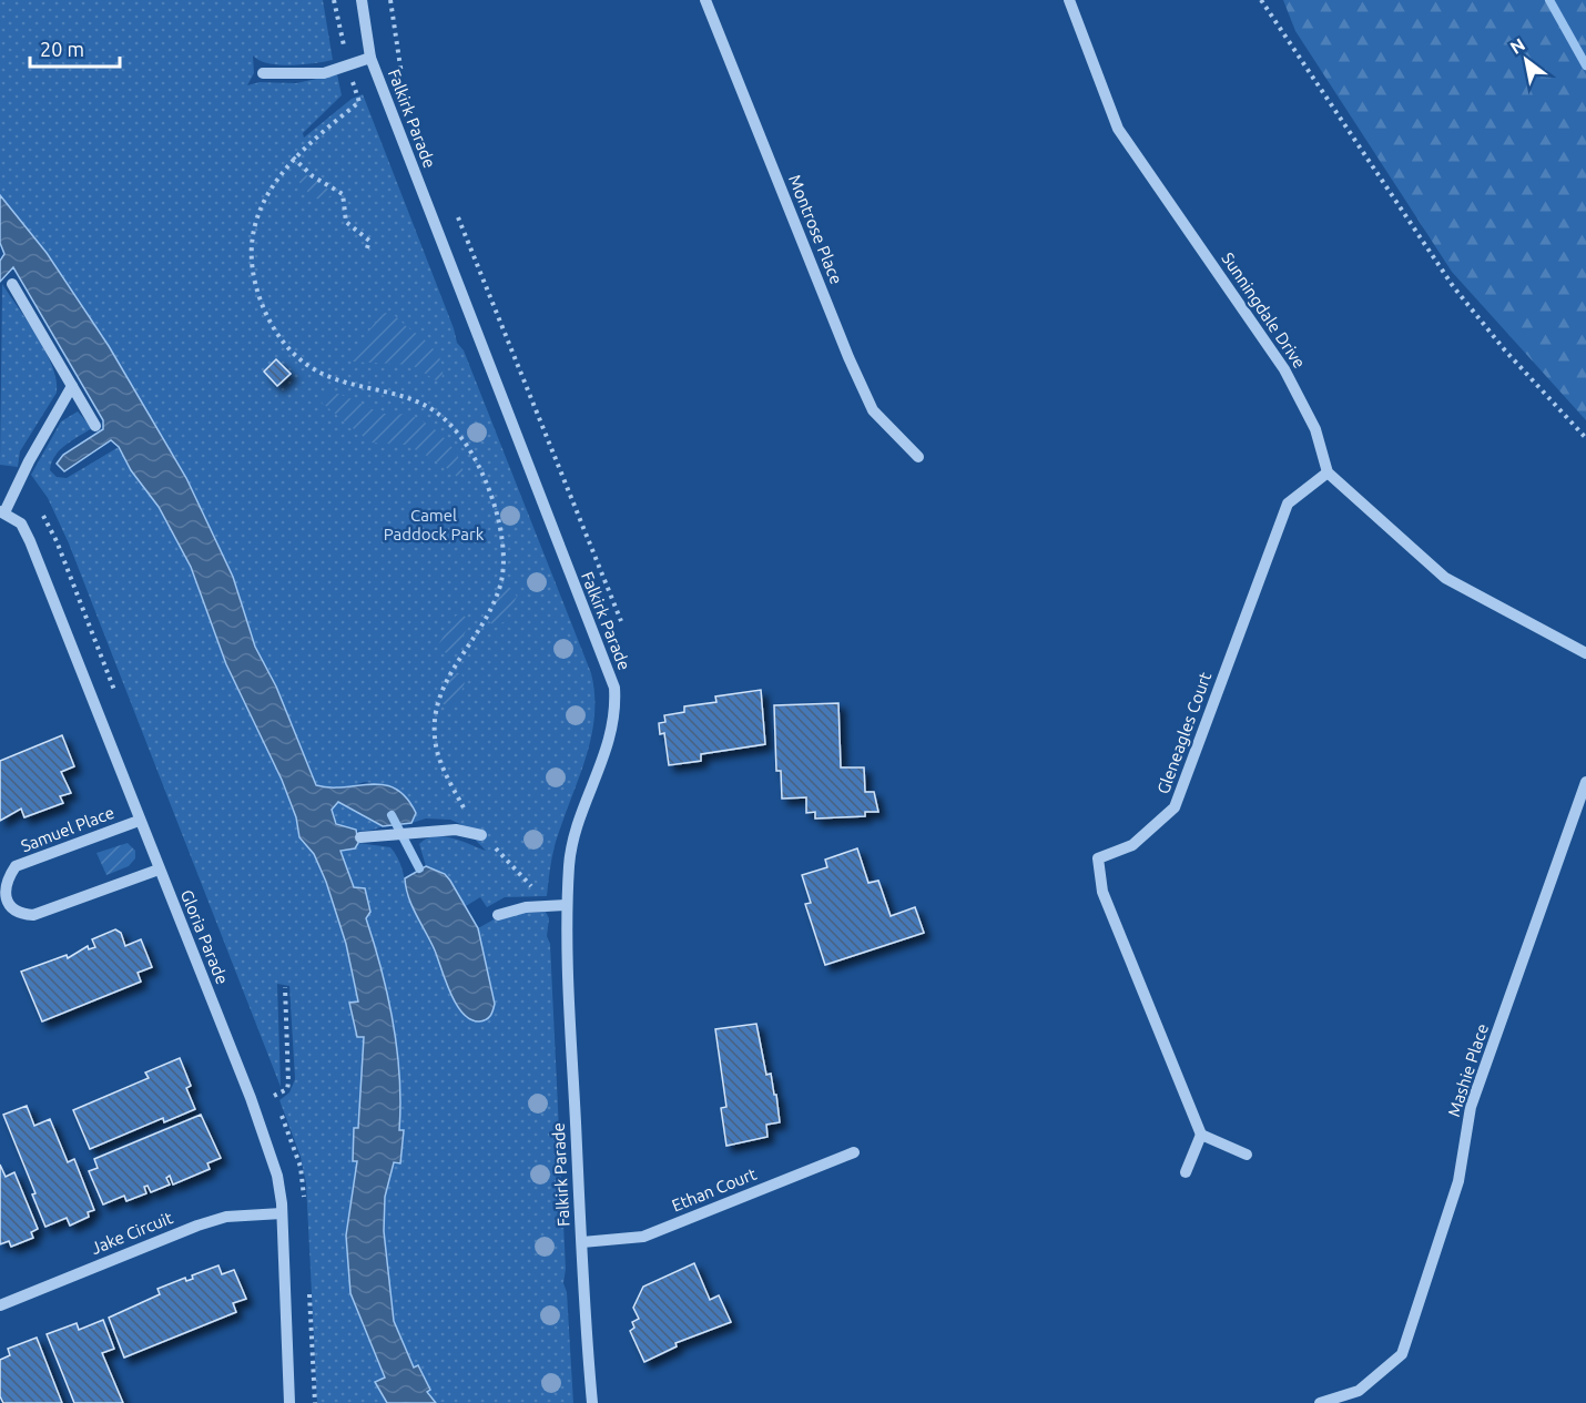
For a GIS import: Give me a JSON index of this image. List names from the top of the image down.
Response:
{
  "streets": {
    "street": [
      "Falkirk Parade",
      "Montrose Place",
      "Sunningdale Drive",
      "Gleneagles Court",
      "Samuel Place",
      "Gloria Parade",
      "Mashie Place",
      "Ethan Court",
      "Jake Circuit"
    ]
  },
  "crossings": [
    ["Falkirk Parade", "Ethan Court"],
    ["Sunningdale Drive", "Gleneagles Court"],
    ["Samuel Place", "Gloria Parade"],
    ["Gloria Parade", "Jake Circuit"]
  ],
  "parks": ["Camel Paddock Park"],
  "scale_bar": "20 m",
  "north": "top left"
}
